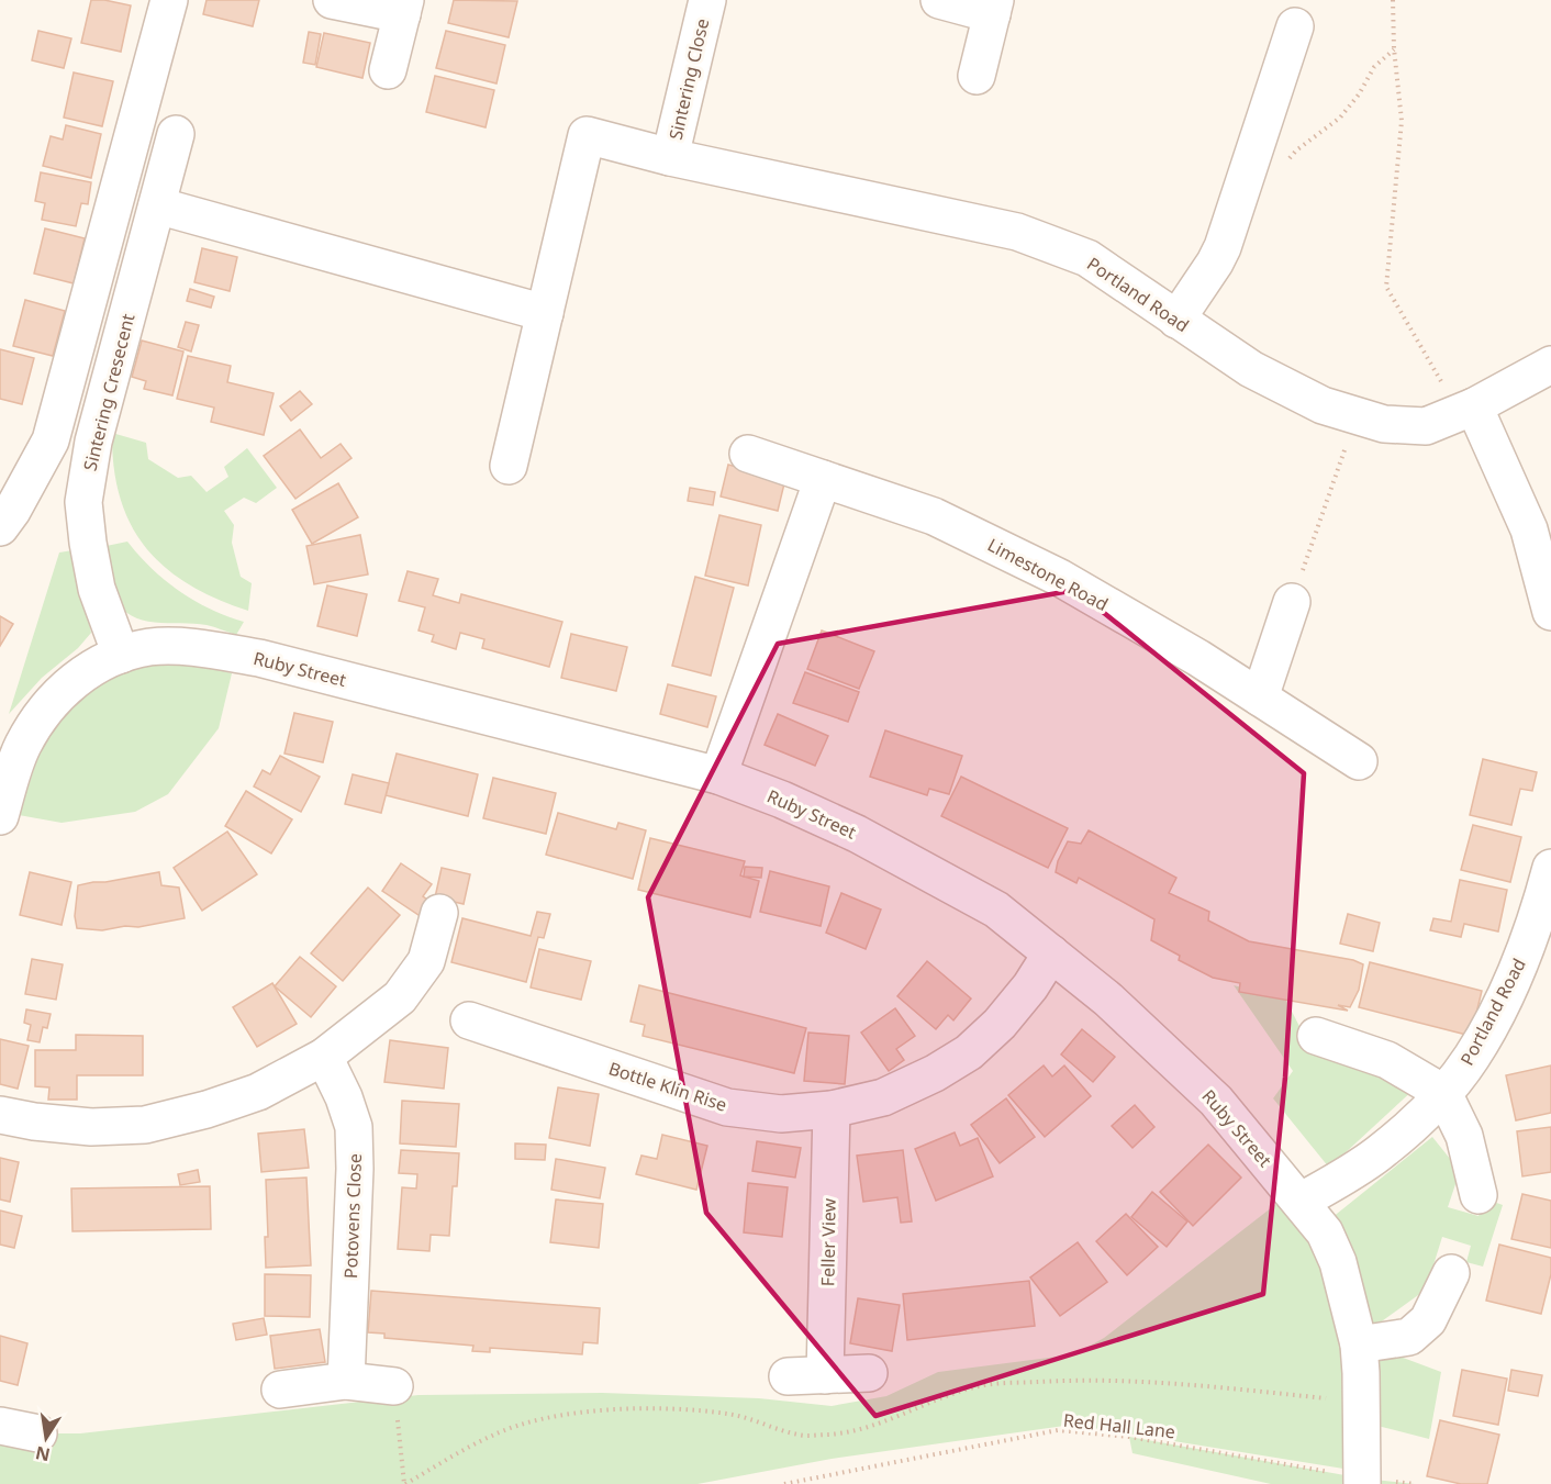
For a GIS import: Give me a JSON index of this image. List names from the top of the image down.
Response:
{
  "streets": {
    "street": [
      "Sintering Close",
      "Portland Road",
      "Sintering Cresecent",
      "Limestone Road",
      "Ruby Street",
      "Bottle Klin Rise",
      "Potovens Close",
      "Feller View"
    ],
    "path": ["Red Hall Lane"]
  },
  "crossings": [
    ["Sintering Close", "Portland Road"],
    ["Portland Road", "Ruby Street"],
    ["Sintering Cresecent", "Ruby Street"],
    ["Ruby Street", "Bottle Klin Rise"],
    ["Ruby Street", "Red Hall Lane"],
    ["Bottle Klin Rise", "Feller View"]
  ],
  "north": "bottom"
}
